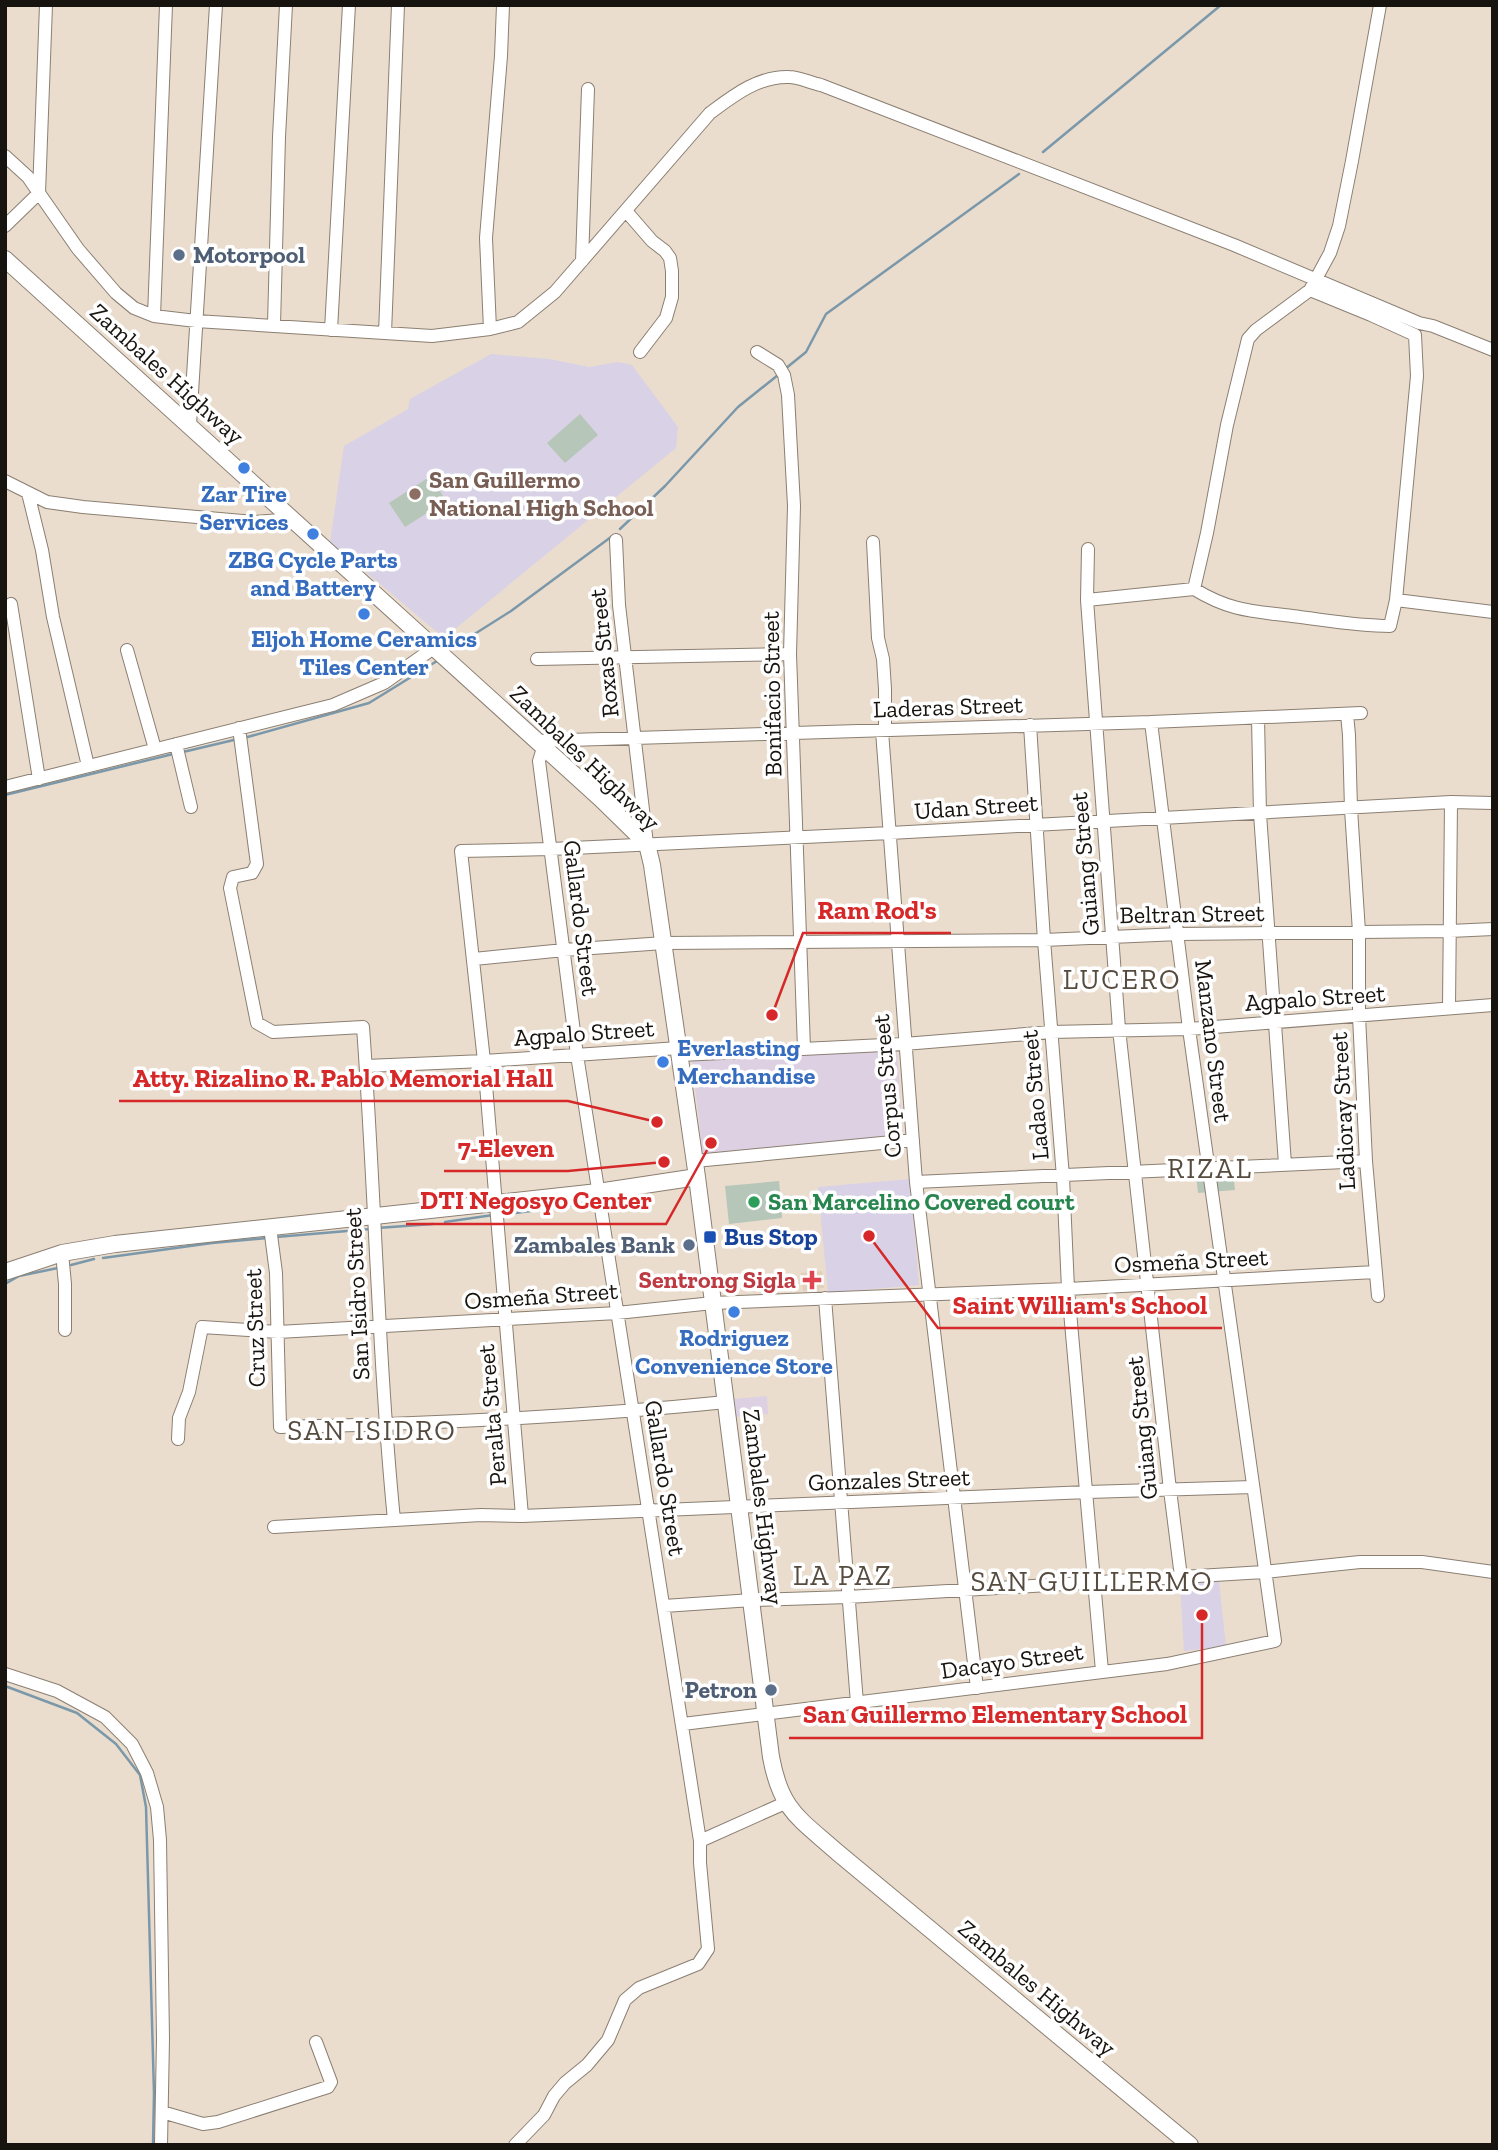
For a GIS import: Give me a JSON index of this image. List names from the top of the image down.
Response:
{
  "streets": {
    "main road": ["Zambales Highway"],
    "street": [
      "Roxas Street",
      "Bonifacio Street",
      "Laderas Street",
      "Udan Street",
      "Guiang Street",
      "Beltran Street",
      "Gallardo Street",
      "Agpalo Street",
      "Manzano Street",
      "Corpus Street",
      "Ladao Street",
      "Ladioray Street",
      "Osmeña Street",
      "San Isidro Street",
      "Cruz Street",
      "Peralta Street",
      "Gonzales Street",
      "Dacayo Street"
    ]
  },
  "crossings": [
    ["Zambales Highway", "Roxas Street"],
    ["Zambales Highway", "Laderas Street"],
    ["Zambales Highway", "Udan Street"],
    ["Zambales Highway", "Beltran Street"],
    ["Zambales Highway", "Gallardo Street"],
    ["Zambales Highway", "Agpalo Street"],
    ["Zambales Highway", "Osmeña Street"],
    ["Zambales Highway", "Gonzales Street"],
    ["Zambales Highway", "Dacayo Street"],
    ["Roxas Street", "Laderas Street"],
    ["Roxas Street", "Udan Street"],
    ["Bonifacio Street", "Laderas Street"],
    ["Bonifacio Street", "Udan Street"],
    ["Bonifacio Street", "Beltran Street"],
    ["Bonifacio Street", "Agpalo Street"],
    ["Laderas Street", "Guiang Street"],
    ["Laderas Street", "Gallardo Street"],
    ["Laderas Street", "Manzano Street"],
    ["Laderas Street", "Corpus Street"],
    ["Laderas Street", "Ladao Street"],
    ["Laderas Street", "Ladioray Street"],
    ["Udan Street", "Guiang Street"],
    ["Udan Street", "Gallardo Street"],
    ["Udan Street", "Manzano Street"],
    ["Udan Street", "Corpus Street"],
    ["Udan Street", "Ladao Street"],
    ["Udan Street", "Ladioray Street"],
    ["Udan Street", "Peralta Street"],
    ["Guiang Street", "Beltran Street"],
    ["Guiang Street", "Agpalo Street"],
    ["Guiang Street", "Osmeña Street"],
    ["Guiang Street", "Gonzales Street"],
    ["Beltran Street", "Gallardo Street"],
    ["Beltran Street", "Manzano Street"],
    ["Beltran Street", "Corpus Street"],
    ["Beltran Street", "Ladao Street"],
    ["Beltran Street", "Ladioray Street"],
    ["Beltran Street", "Peralta Street"],
    ["Gallardo Street", "Agpalo Street"],
    ["Gallardo Street", "Osmeña Street"],
    ["Gallardo Street", "Gonzales Street"],
    ["Gallardo Street", "Dacayo Street"],
    ["Agpalo Street", "Manzano Street"],
    ["Agpalo Street", "Corpus Street"],
    ["Agpalo Street", "Ladao Street"],
    ["Agpalo Street", "Ladioray Street"],
    ["Agpalo Street", "San Isidro Street"],
    ["Agpalo Street", "Peralta Street"],
    ["Manzano Street", "Osmeña Street"],
    ["Manzano Street", "Gonzales Street"],
    ["Manzano Street", "Dacayo Street"],
    ["Corpus Street", "Osmeña Street"],
    ["Corpus Street", "Gonzales Street"],
    ["Corpus Street", "Dacayo Street"],
    ["Ladao Street", "Osmeña Street"],
    ["Ladao Street", "Gonzales Street"],
    ["Ladao Street", "Dacayo Street"],
    ["Ladioray Street", "Osmeña Street"],
    ["Osmeña Street", "San Isidro Street"],
    ["Osmeña Street", "Cruz Street"],
    ["Osmeña Street", "Peralta Street"],
    ["San Isidro Street", "Cruz Street"],
    ["San Isidro Street", "Gonzales Street"],
    ["Peralta Street", "Gonzales Street"]
  ],
  "districts": [
    "LUCERO",
    "RIZAL",
    "SAN ISIDRO",
    "LA PAZ",
    "SAN GUILLERMO"
  ],
  "places": {
    "other": [
      "Motorpool",
      "Zar Tire Services",
      "San Guillermo National High School",
      "ZBG Cycle Parts and Battery",
      "Eljoh Home Ceramics Tiles Center",
      "Ram Rod's",
      "Everlasting Merchandise",
      "Atty. Rizalino R. Pablo Memorial Hall",
      "DTI Negosyo Center",
      "7-Eleven",
      "San Marcelino Covered court",
      "Saint William's School",
      "Zambales Bank",
      "Rodriguez Convenience Store",
      "San Guillermo Elementary School",
      "Petron"
    ],
    "transit": ["Bus Stop"],
    "health": ["Sentrong Sigla"]
  }
}
